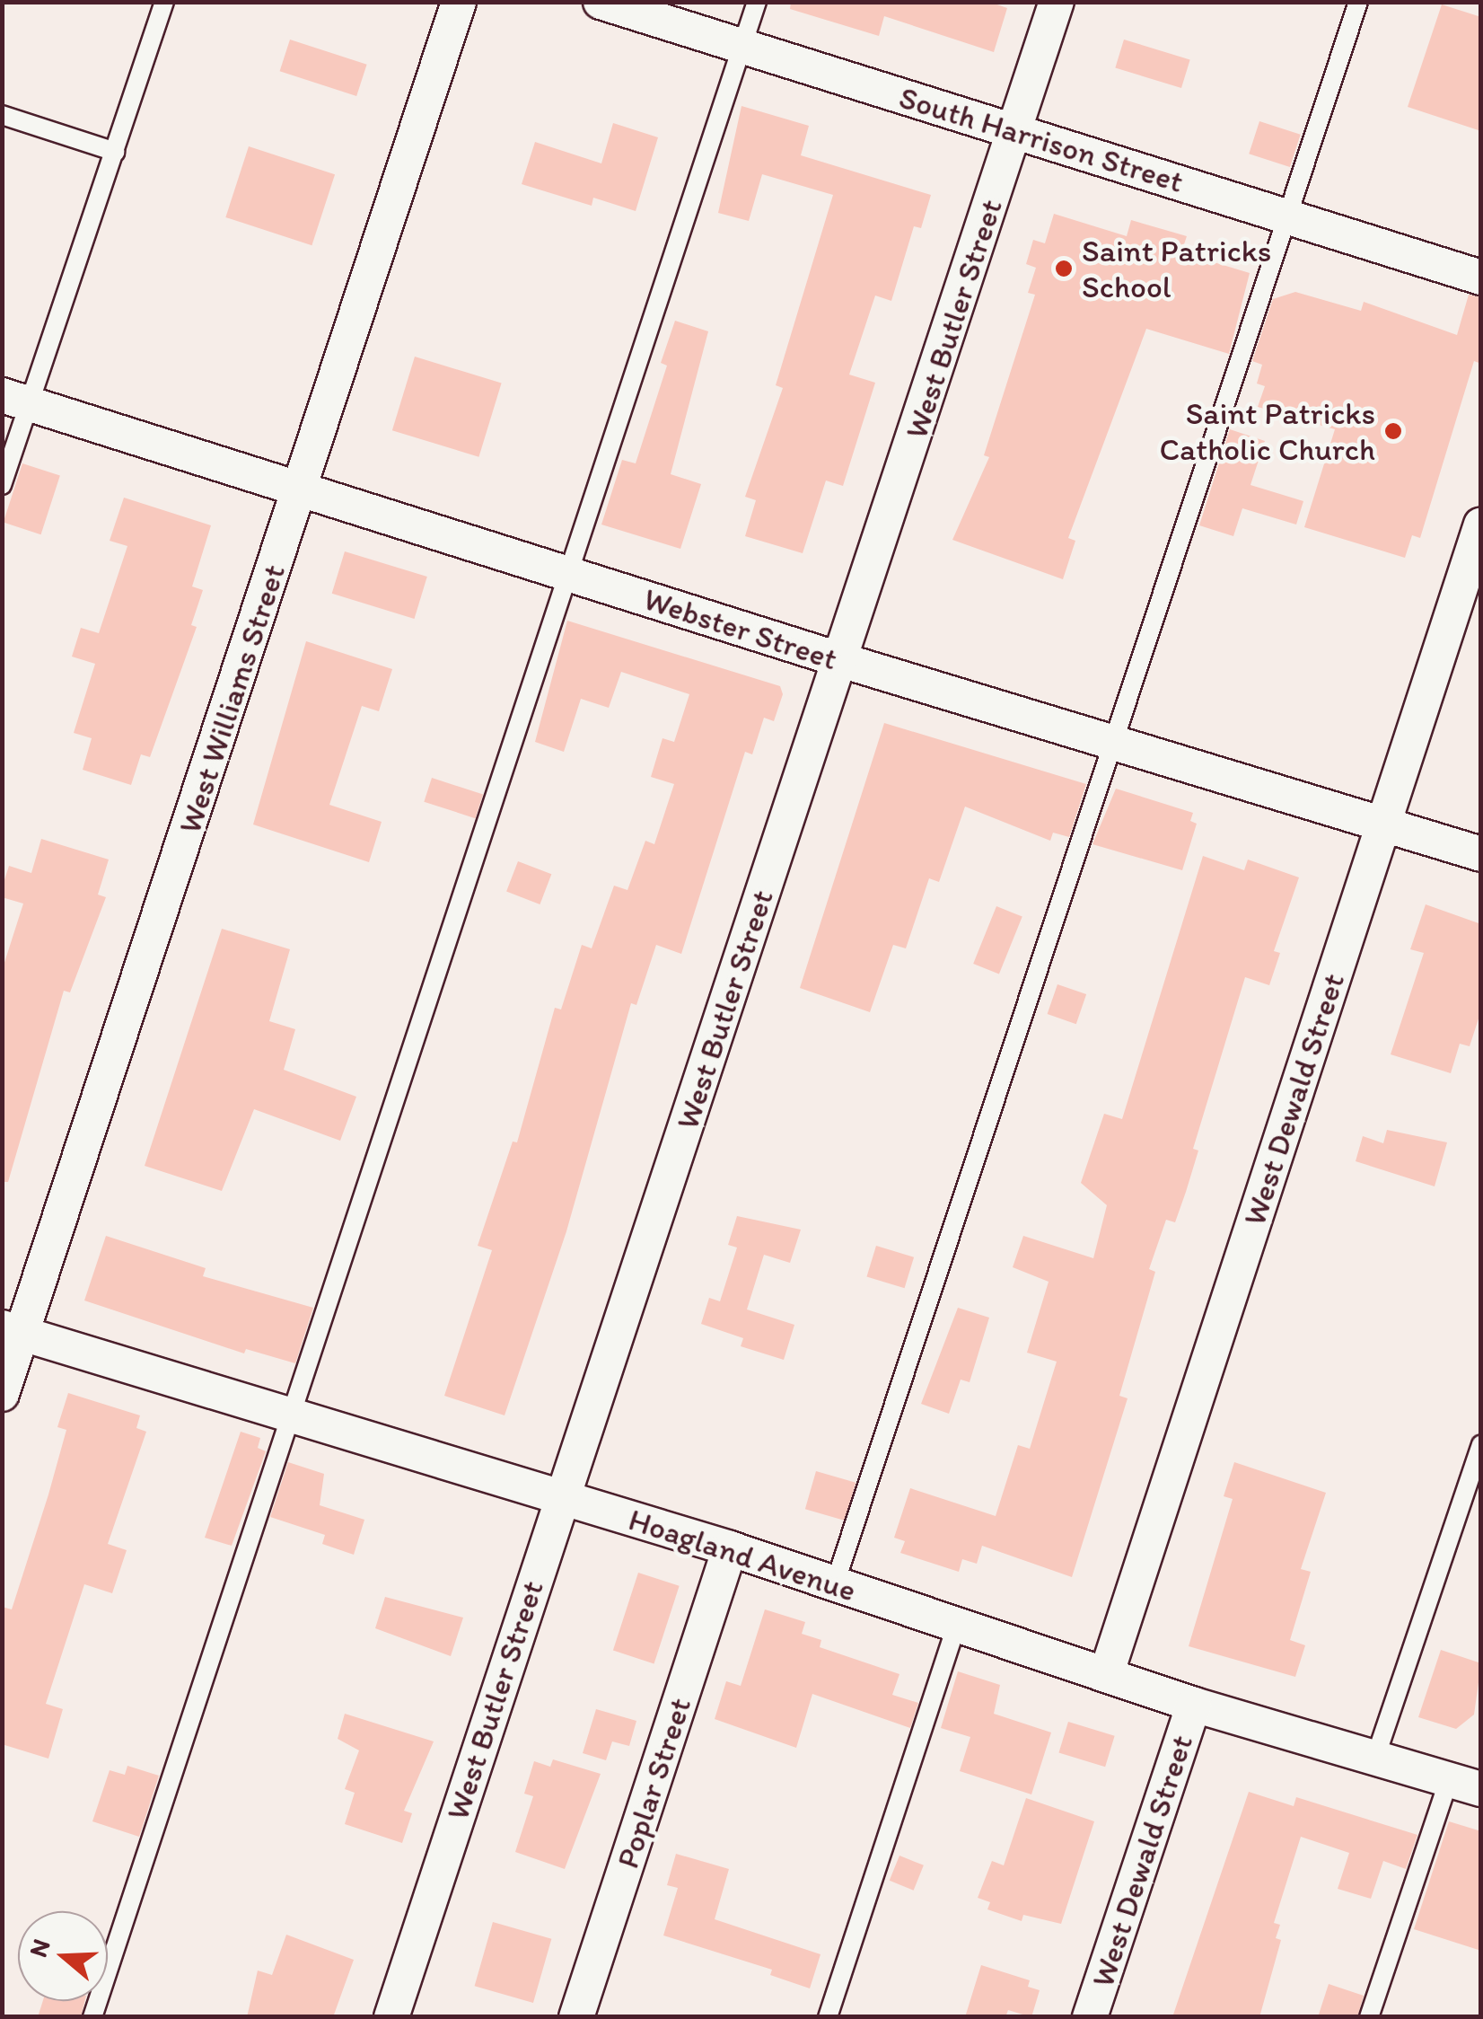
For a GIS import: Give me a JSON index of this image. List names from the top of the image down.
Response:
{
  "streets": {
    "street": [
      "South Harrison Street",
      "West Butler Street",
      "Webster Street",
      "West Williams Street",
      "West Dewald Street",
      "Hoagland Avenue",
      "Poplar Street"
    ]
  },
  "crossings": [
    ["South Harrison Street", "West Butler Street"],
    ["West Butler Street", "Webster Street"],
    ["West Butler Street", "Hoagland Avenue"],
    ["Webster Street", "West Williams Street"],
    ["Webster Street", "West Dewald Street"],
    ["West Williams Street", "Hoagland Avenue"],
    ["West Dewald Street", "Hoagland Avenue"],
    ["Hoagland Avenue", "Poplar Street"]
  ],
  "places": ["Saint Patricks School", "Saint Patricks Catholic Church"],
  "north": "left"
}
